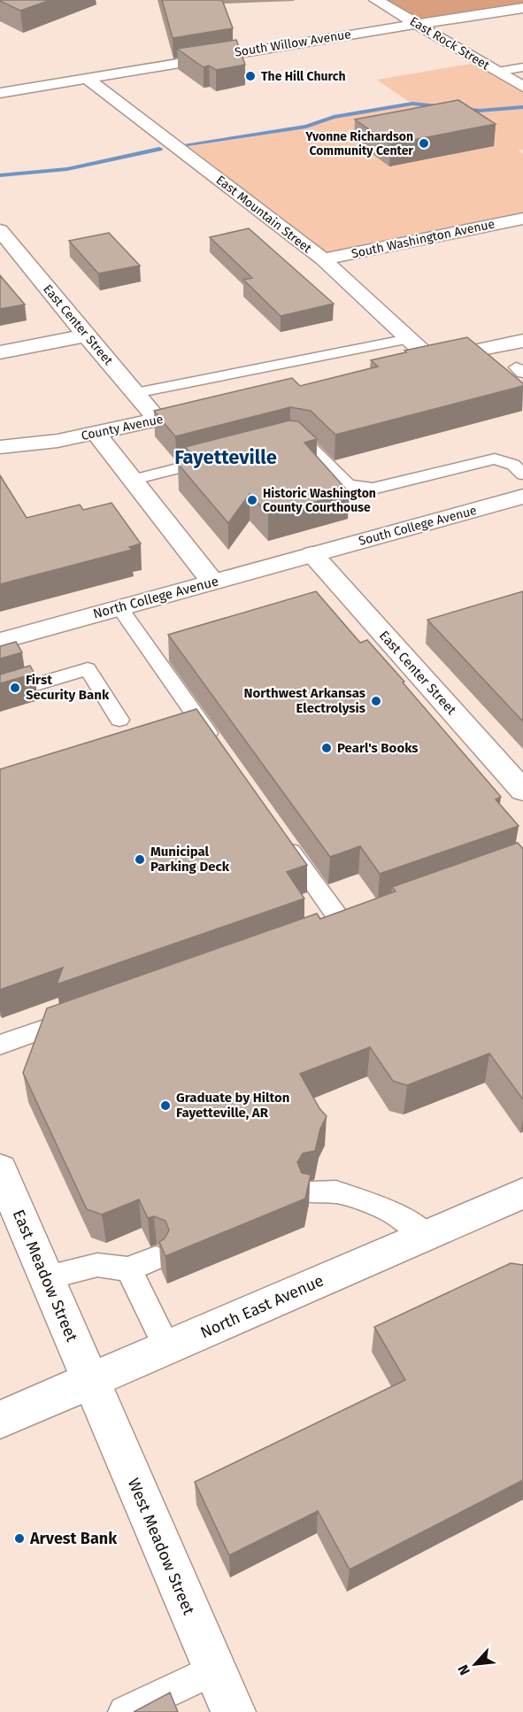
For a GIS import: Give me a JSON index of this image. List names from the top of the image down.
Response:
{
  "streets": {
    "street": [
      "South Willow Avenue",
      "East Rock Street",
      "East Mountain Street",
      "South Washington Avenue",
      "East Center Street",
      "County Avenue",
      "South College Avenue",
      "North College Avenue",
      "East Meadow Street",
      "North East Avenue",
      "West Meadow Street"
    ]
  },
  "crossings": [
    ["South Willow Avenue", "East Rock Street"],
    ["South Willow Avenue", "East Mountain Street"],
    ["East Mountain Street", "South Washington Avenue"],
    ["East Center Street", "County Avenue"],
    ["East Center Street", "South College Avenue"],
    ["East Center Street", "North College Avenue"],
    ["South College Avenue", "North College Avenue"],
    ["East Meadow Street", "North East Avenue"],
    ["East Meadow Street", "West Meadow Street"],
    ["North East Avenue", "West Meadow Street"]
  ],
  "districts": ["Fayetteville"],
  "places": [
    "The Hill Church",
    "Yvonne Richardson Community Center",
    "Historic Washington County Courthouse",
    "First Security Bank",
    "Northwest Arkansas Electrolysis",
    "Pearl's Books",
    "Municipal Parking Deck",
    "Graduate by Hilton Fayetteville, AR",
    "Arvest Bank"
  ],
  "north": "bottom left"
}
